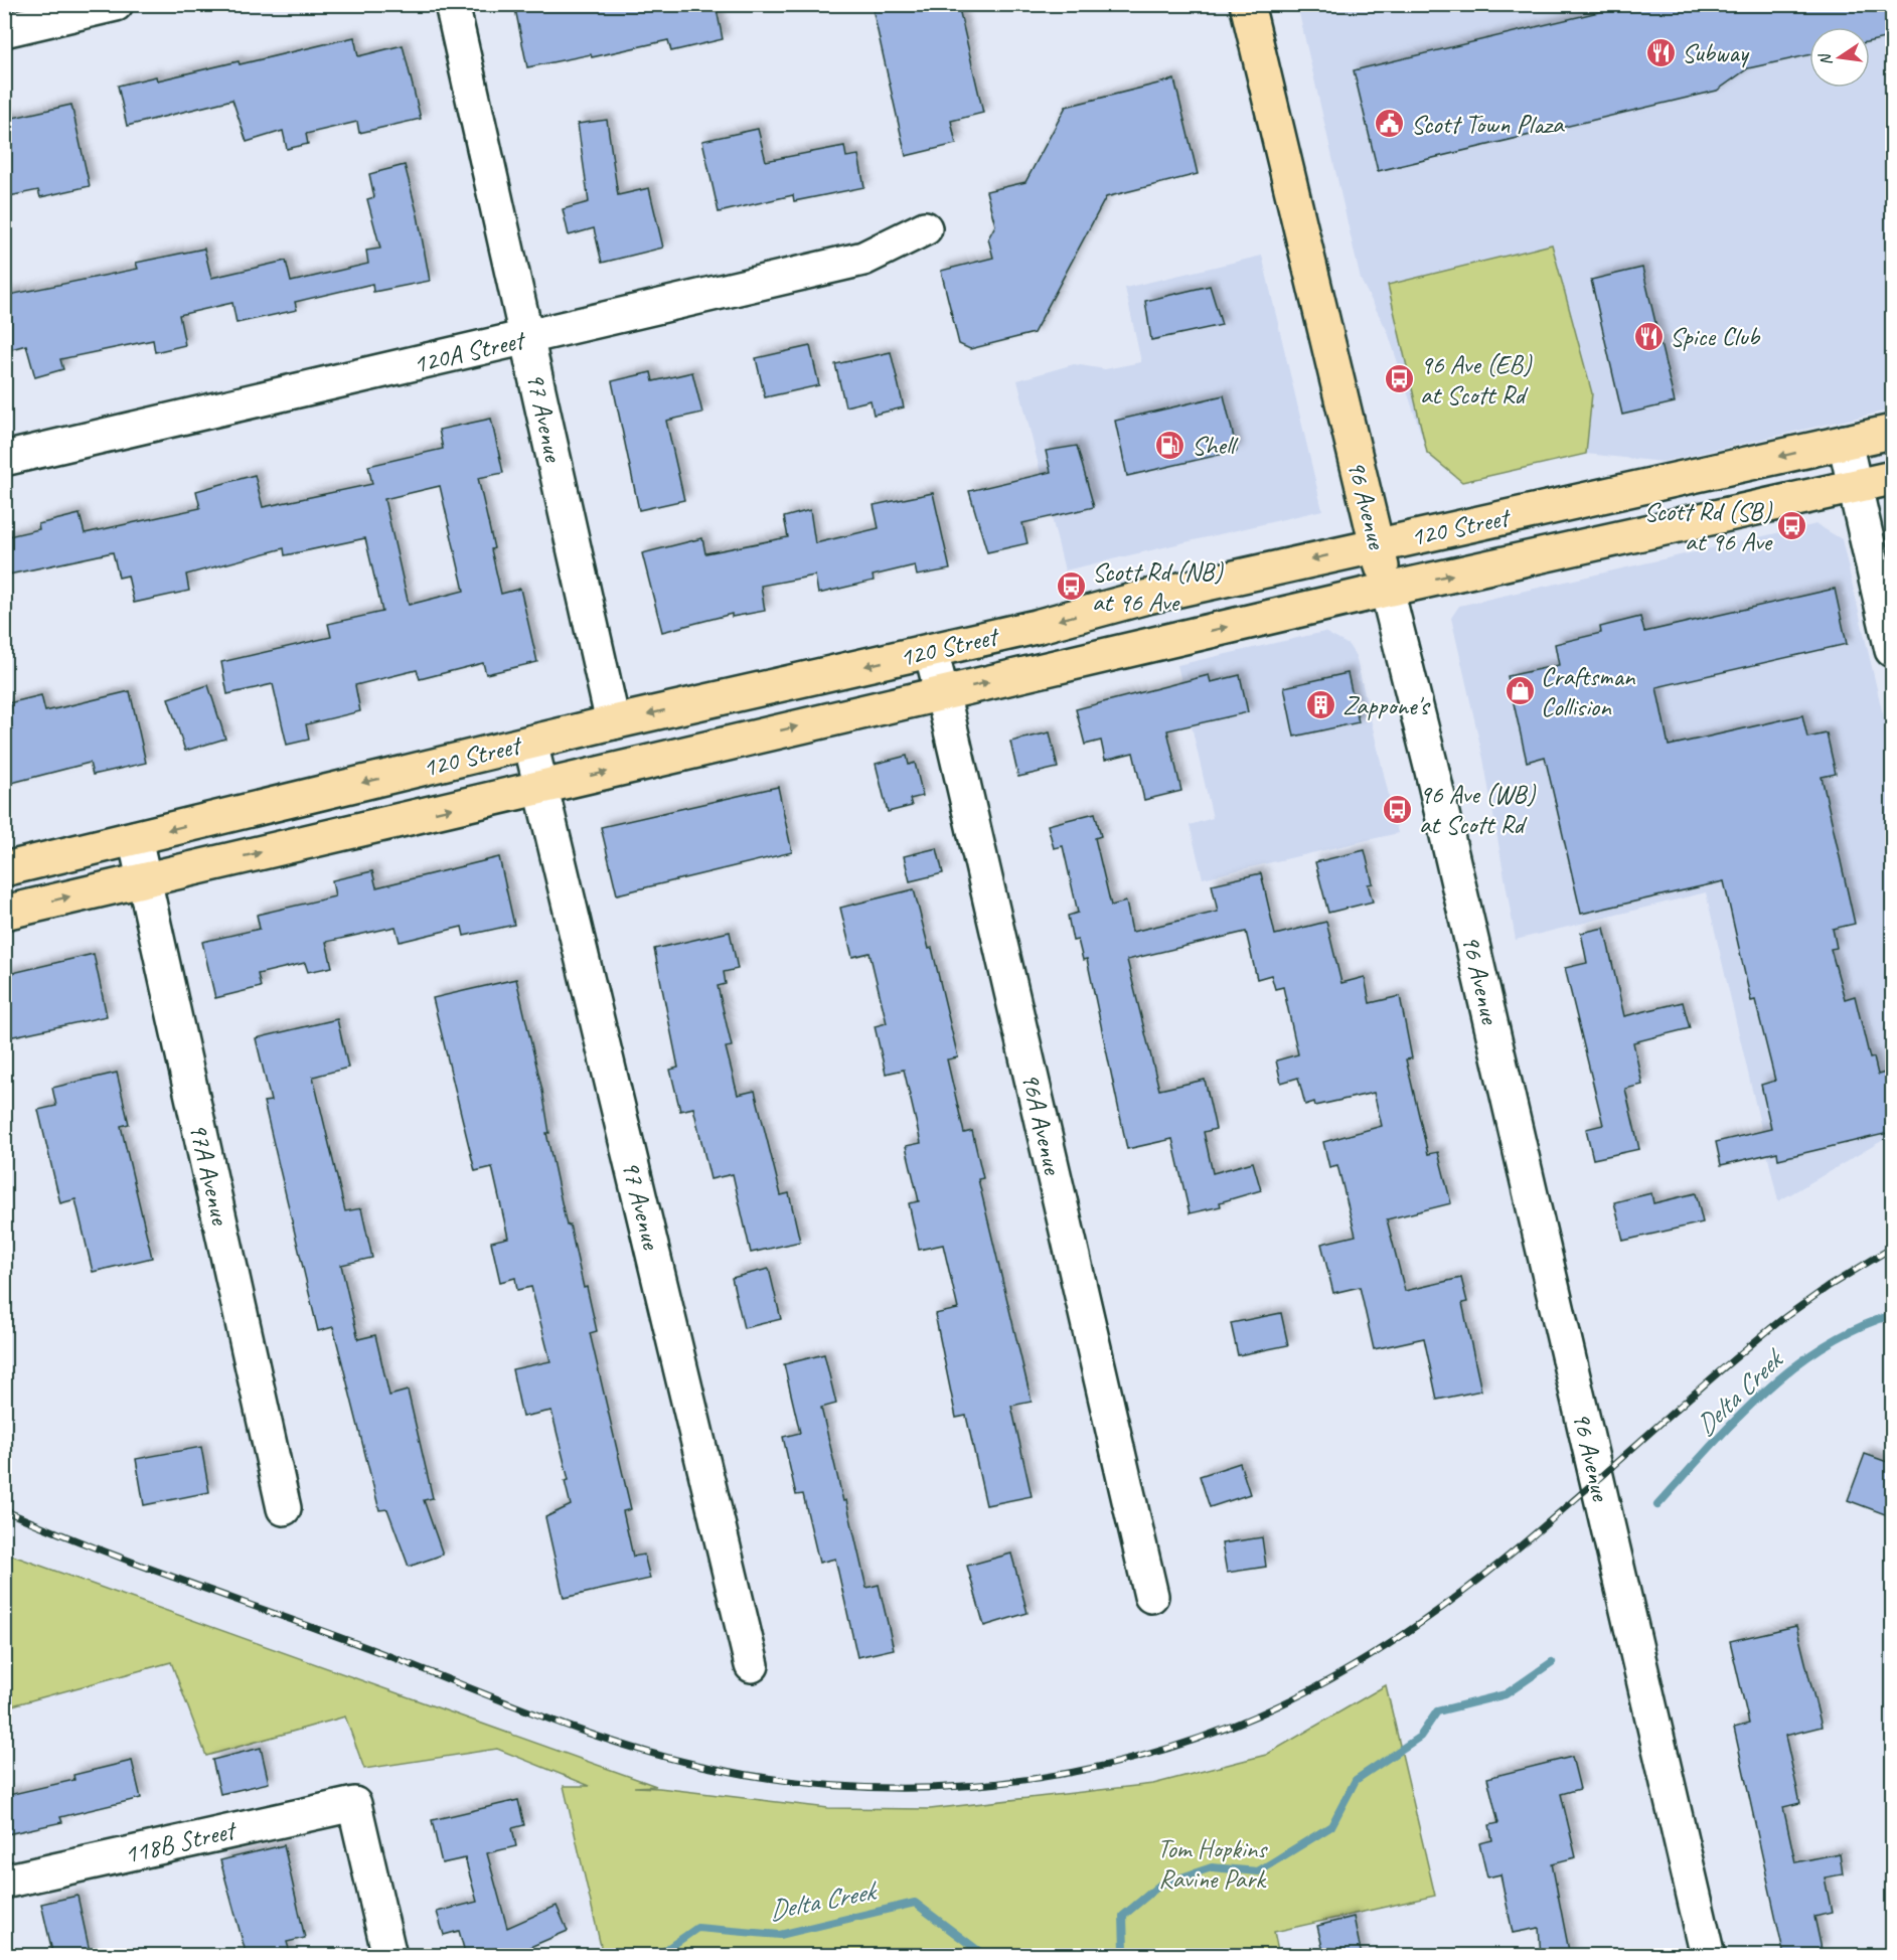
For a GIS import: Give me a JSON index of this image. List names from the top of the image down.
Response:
{
  "streets": {
    "main road": ["96 Avenue", "120 Street"],
    "street": [
      "120A Street",
      "97 Avenue",
      "96A Avenue",
      "97A Avenue",
      "118B Street"
    ]
  },
  "crossings": [
    ["120A Street", "97 Avenue"],
    ["97 Avenue", "120 Street"],
    ["96 Avenue", "120 Street"],
    ["120 Street", "96A Avenue"],
    ["120 Street", "97A Avenue"]
  ],
  "water": ["Delta Creek"],
  "parks": ["Tom Hopkins Ravine Park"],
  "places": {
    "restaurant": ["Subway", "Spice Club"],
    "public building": ["Scott Town Plaza"],
    "bus stop": [
      "96 Ave (EB) at Scott Rd",
      "Scott Rd (SB) at 96 Ave",
      "Scott Rd (NB) at 96 Ave",
      "96 Ave (WB) at Scott Rd"
    ],
    "fuel station": ["Shell"],
    "shop": ["Craftsman Collision"],
    "building": ["Zappone's"]
  },
  "north": "left"
}
